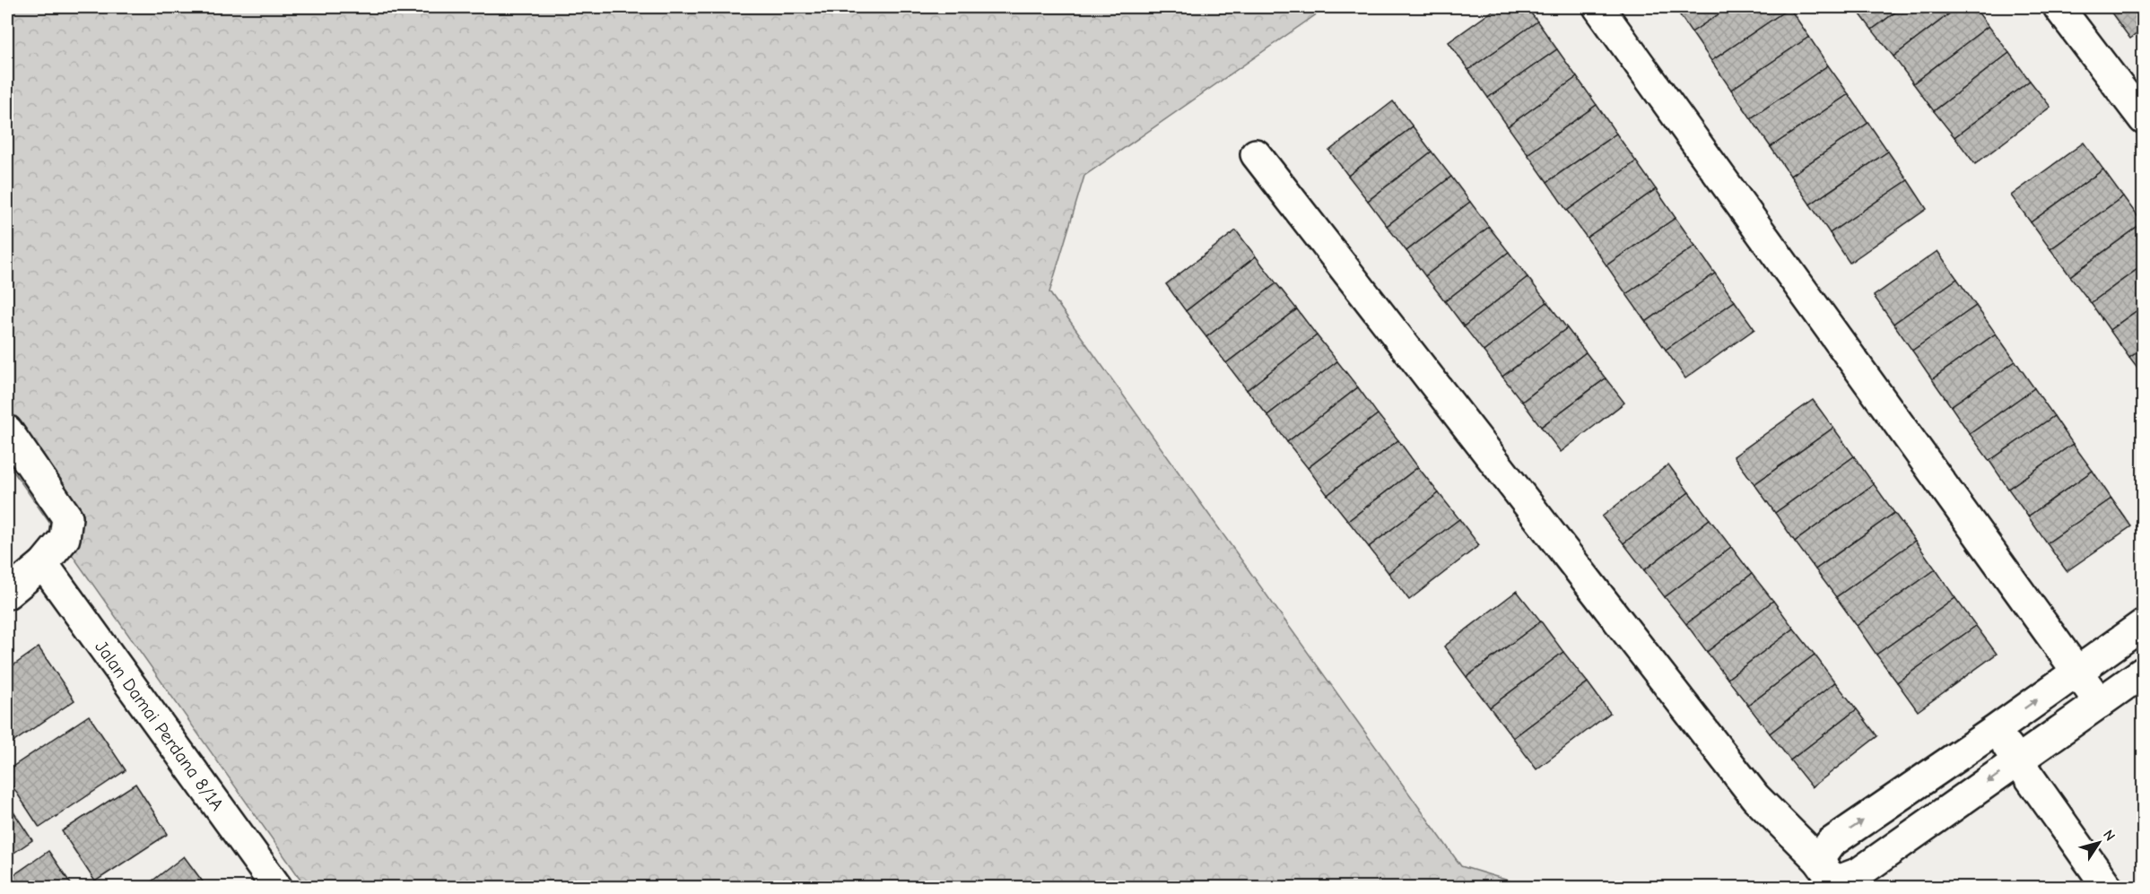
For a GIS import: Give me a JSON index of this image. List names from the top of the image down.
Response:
{
  "streets": {
    "street": ["Jalan Damai Perdana 8/1A"]
  },
  "north": "top right"
}
